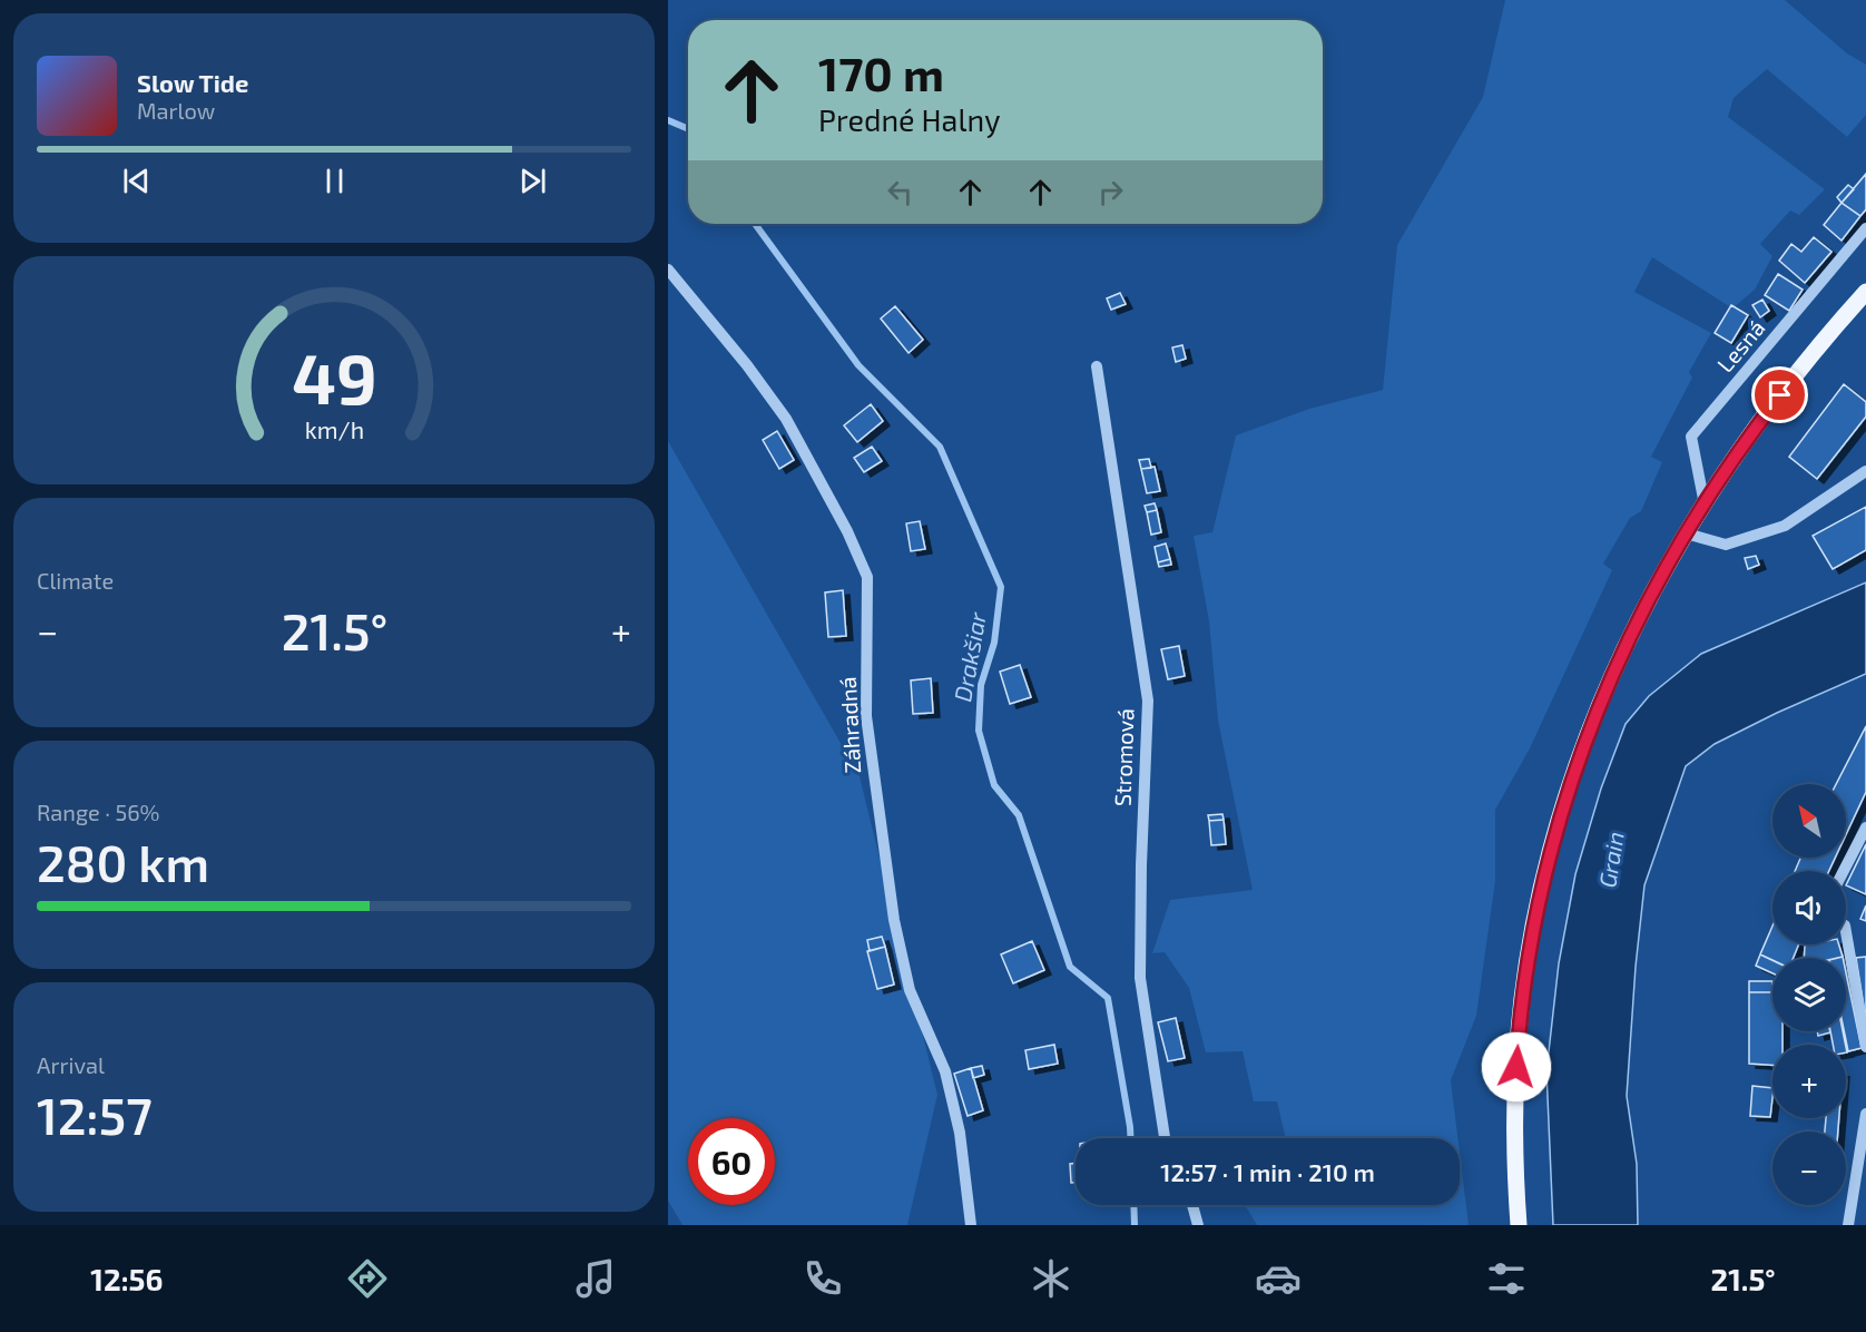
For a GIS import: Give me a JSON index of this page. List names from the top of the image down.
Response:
{
  "streets": {
    "street": ["Lesná", "Záhradná", "Stromová"]
  },
  "water": ["Drakšiar", "Grain"],
  "north": "top left",
  "page": {
    "turn": ["170 m", "Predné Halny"],
    "song": ["Slow Tide", "Marlow"],
    "tile": [
      "Climate",
      ["Range · 56%", "280 km"],
      ["Arrival", "12:57"]
    ],
    "heat": ["−", "21.5°", "+"],
    "map_buttons": ["+", "−"],
    "limit": "60",
    "trip": "12:57 · 1 min · 210 m",
    "tabs": ["12:56", "21.5°"],
    "gauge": ["49", "km/h"]
  }
}
